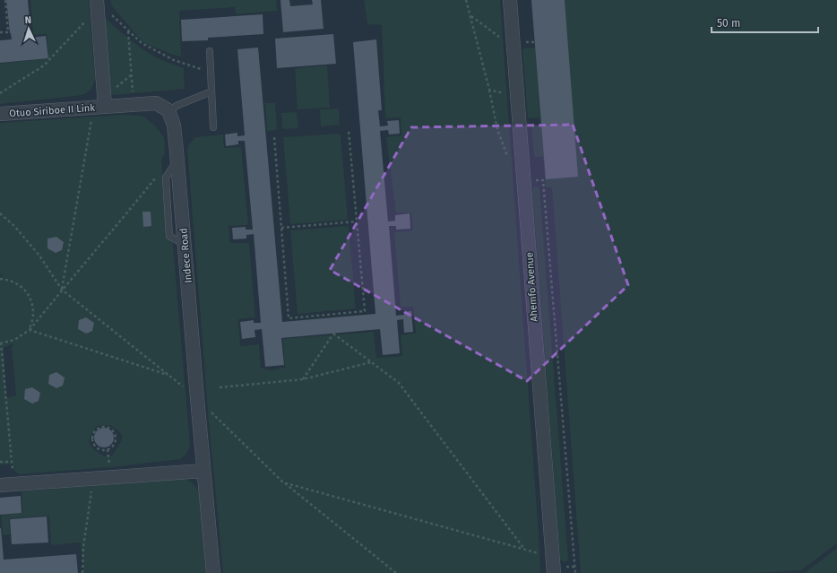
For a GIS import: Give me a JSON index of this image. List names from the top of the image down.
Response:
{
  "streets": {
    "street": ["Otuo Siriboe II Link", "Indece Road", "Ahemfo Avenue"]
  },
  "scale_bar": "50 m",
  "north": "top"
}
